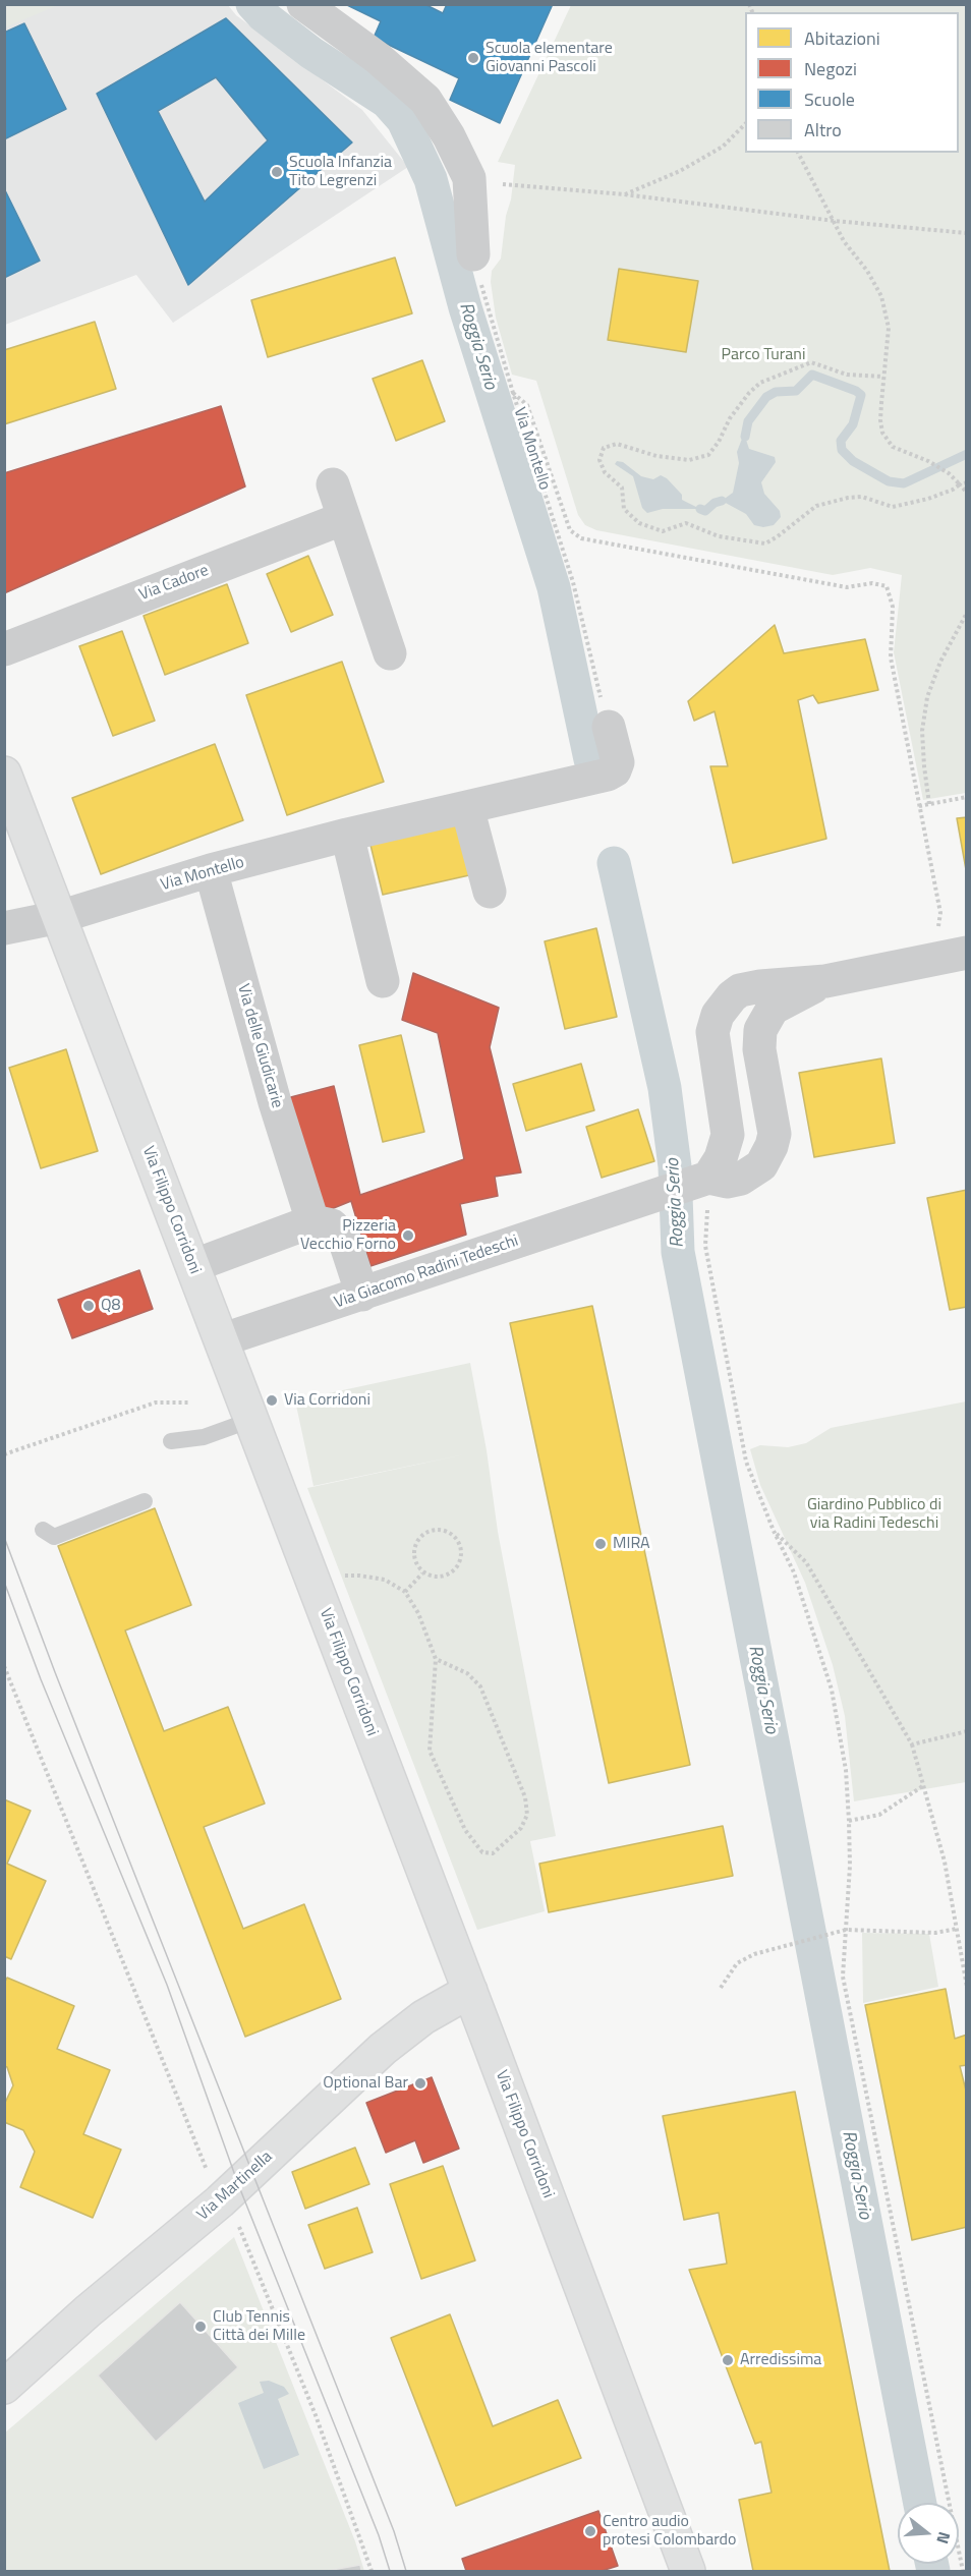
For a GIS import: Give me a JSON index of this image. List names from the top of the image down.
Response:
{
  "streets": {
    "street": [
      "Via Montello",
      "Via Cadore",
      "Via delle Giudicarie",
      "Via Filippo Corridoni",
      "Via Giacomo Radini Tedeschi",
      "Via Martinella"
    ]
  },
  "crossings": [
    ["Via Montello", "Via delle Giudicarie"],
    ["Via Montello", "Via Filippo Corridoni"],
    ["Via Filippo Corridoni", "Via Giacomo Radini Tedeschi"],
    ["Via Filippo Corridoni", "Via Martinella"]
  ],
  "water": ["Roggia Serio"],
  "parks": ["Parco Turani", "Giardino Pubblico di via Radini Tedeschi"],
  "places": [
    "Scuola elementare Giovanni Pascoli",
    "Scuola Infanzia Tito Legrenzi",
    "Pizzeria Vecchio Forno",
    "Q8",
    "Via Corridoni",
    "MIRA",
    "Optional Bar",
    "Club Tennis Città dei Mille",
    "Arredissima",
    "Centro audio protesi Colombardo"
  ],
  "legend": [
    "Abitazioni",
    "Negozi",
    "Scuole",
    "Altro"
  ],
  "north": "right"
}
